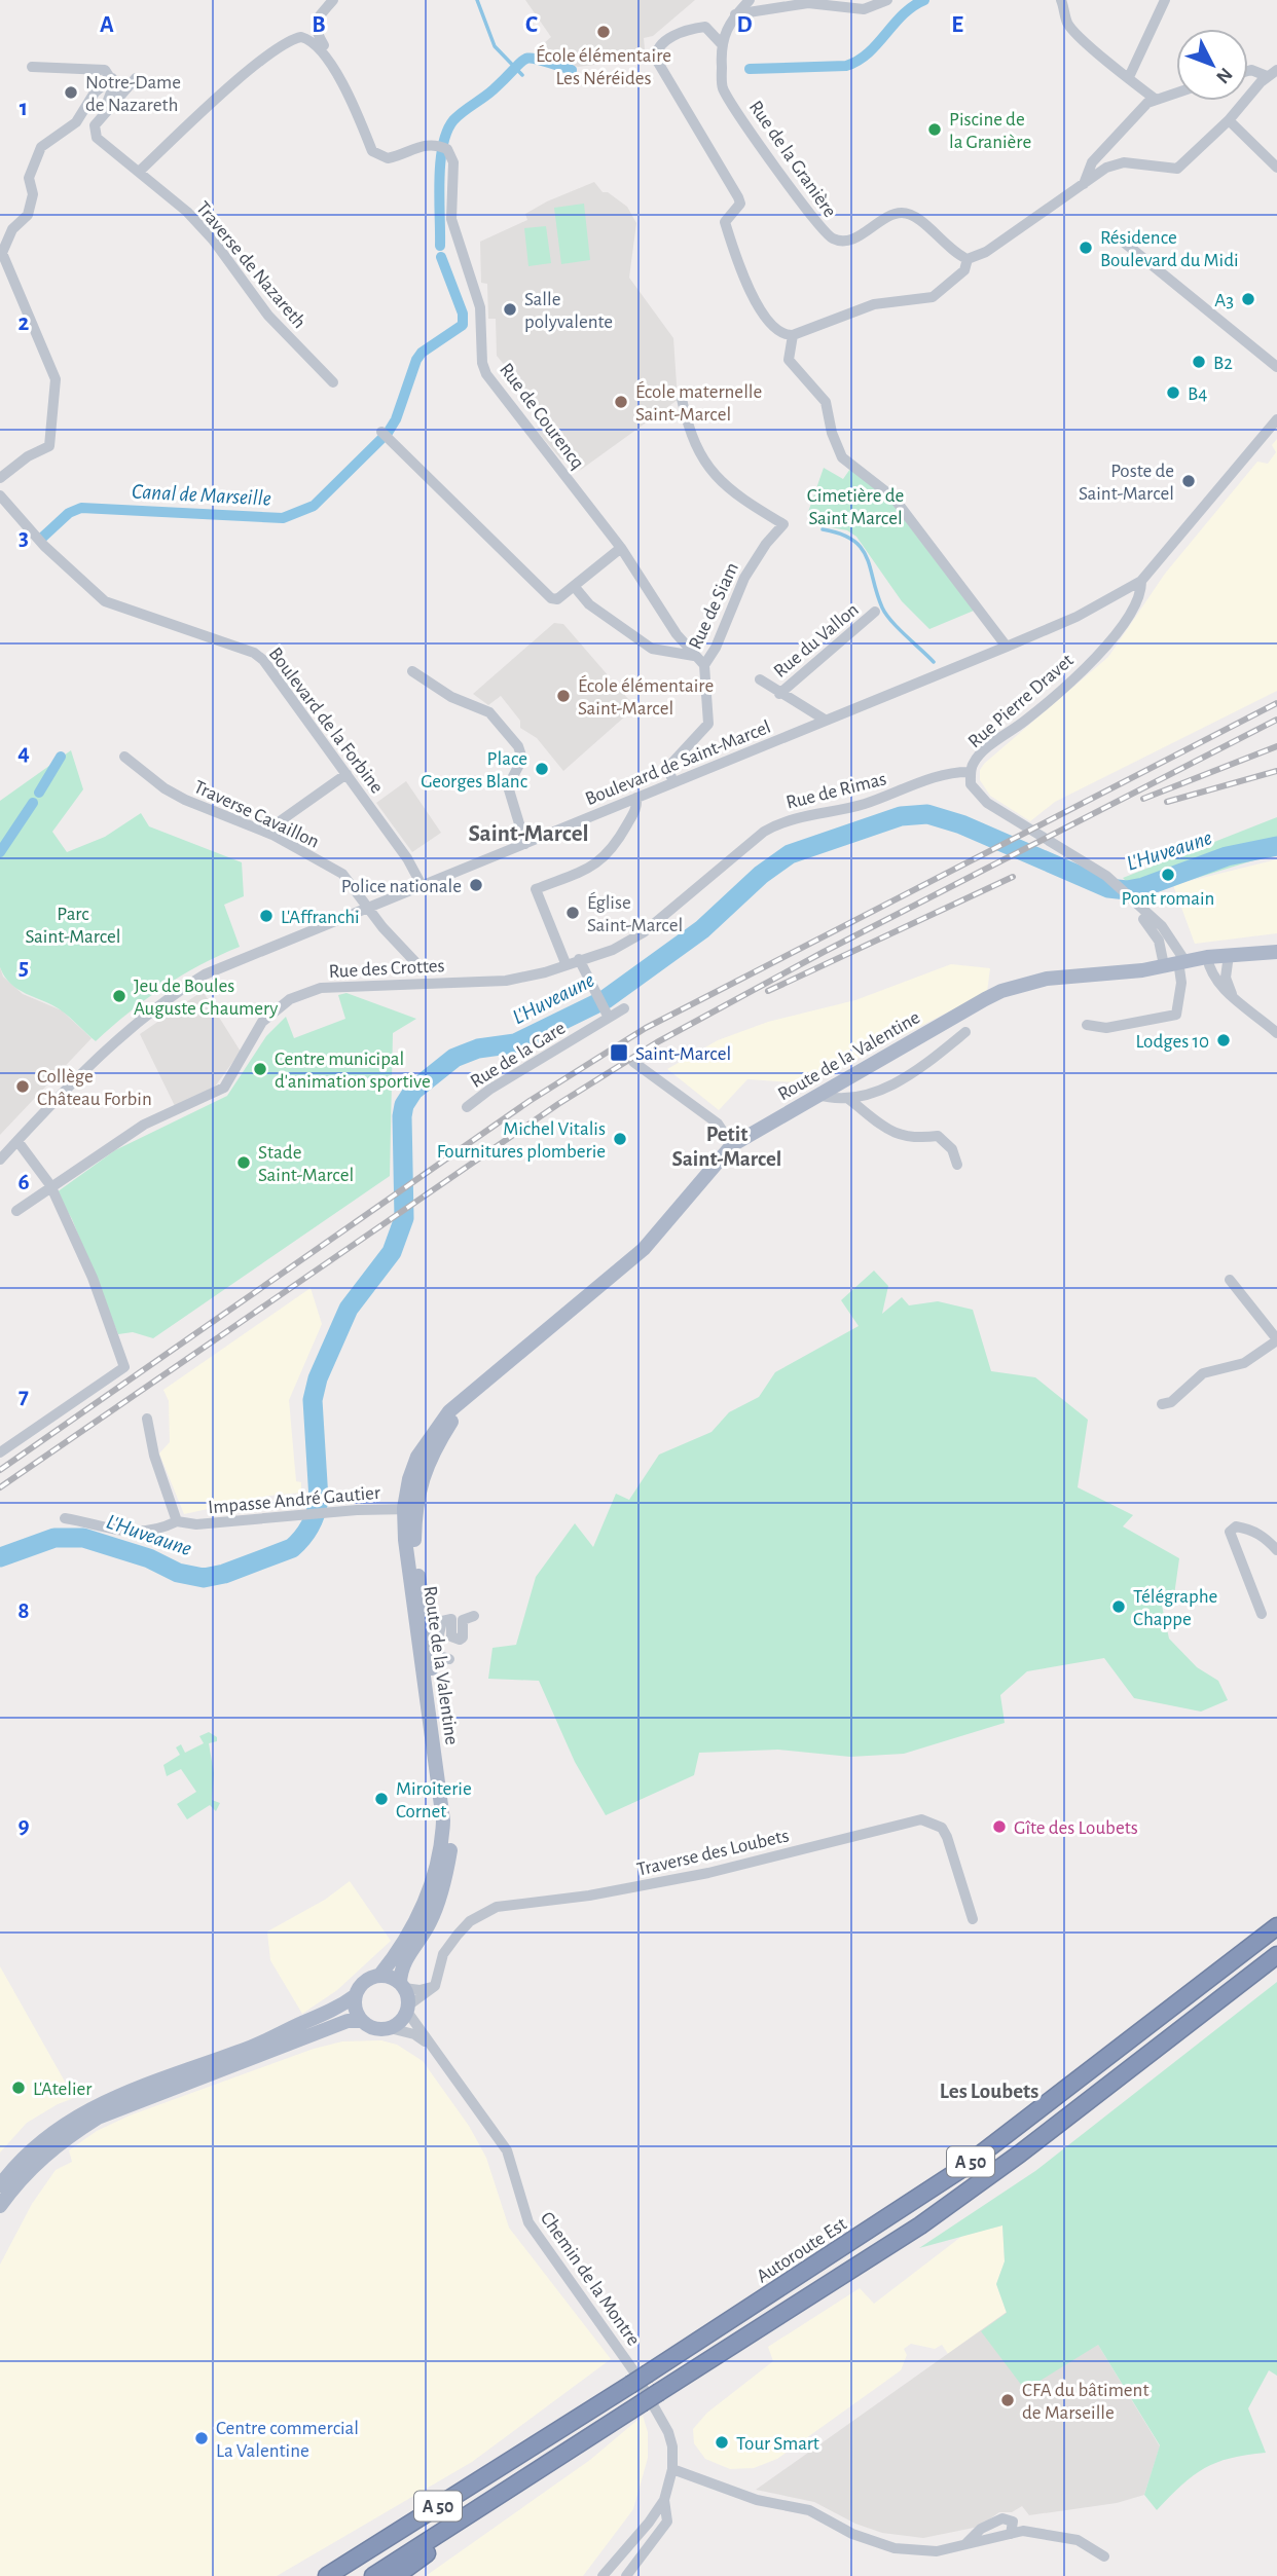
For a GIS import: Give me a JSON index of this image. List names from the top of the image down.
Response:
{
  "streets": {
    "highway": ["A 50", "Autoroute Est"],
    "main road": ["Route de la Valentine"],
    "street": [
      "Rue de la Granière",
      "Traverse de Nazareth",
      "Rue de Courencq",
      "Rue de Siam",
      "Rue du Vallon",
      "Rue Pierre Dravet",
      "Boulevard de la Forbine",
      "Boulevard de Saint-Marcel",
      "Rue de Rimas",
      "Traverse Cavaillon",
      "Rue des Crottes",
      "Rue de la Gare",
      "Impasse André Gautier",
      "Traverse des Loubets",
      "Chemin de la Montre"
    ]
  },
  "crossings": [
    ["Rue de Courencq", "Rue de Siam"],
    ["Rue de Siam", "Boulevard de Saint-Marcel"],
    ["Rue Pierre Dravet", "Boulevard de Saint-Marcel"],
    ["Rue Pierre Dravet", "Rue de Rimas"],
    ["Rue Pierre Dravet", "Route de la Valentine"],
    ["Boulevard de la Forbine", "Boulevard de Saint-Marcel"],
    ["Boulevard de Saint-Marcel", "Traverse Cavaillon"],
    ["Rue de Rimas", "Rue des Crottes"],
    ["Route de la Valentine", "Impasse André Gautier"],
    ["Route de la Valentine", "Chemin de la Montre"]
  ],
  "districts": ["Saint-Marcel", "Petit Saint-Marcel", "Les Loubets"],
  "water": ["Canal de Marseille", "L'Huveaune"],
  "parks": ["Cimetière de Saint Marcel", "Parc Saint-Marcel"],
  "places": {
    "other": [
      "École élémentaire Les Néréides",
      "Notre-Dame de Nazareth",
      "Piscine de la Granière",
      "Résidence Boulevard du Midi",
      "A3",
      "Salle polyvalente",
      "B2",
      "B4",
      "École maternelle Saint-Marcel",
      "Poste de Saint-Marcel",
      "École élémentaire Saint-Marcel",
      "Place Georges Blanc",
      "Pont romain",
      "Police nationale",
      "Église Saint-Marcel",
      "L'Affranchi",
      "Jeu de Boules Auguste Chaumery",
      "Lodges 10",
      "Centre municipal d'animation sportive",
      "Collège Château Forbin",
      "Michel Vitalis Fournitures plomberie",
      "Stade Saint-Marcel",
      "Télégraphe Chappe",
      "Miroiterie Cornet",
      "Gîte des Loubets",
      "L'Atelier",
      "CFA du bâtiment de Marseille",
      "Centre commercial La Valentine",
      "Tour Smart"
    ],
    "transit": ["Saint-Marcel"]
  },
  "north": "bottom right",
  "grid": {
    "columns": [
      "A",
      "B",
      "C",
      "D",
      "E"
    ],
    "rows": [
      "1",
      "2",
      "3",
      "4",
      "5",
      "6",
      "7",
      "8",
      "9"
    ]
  }
}
